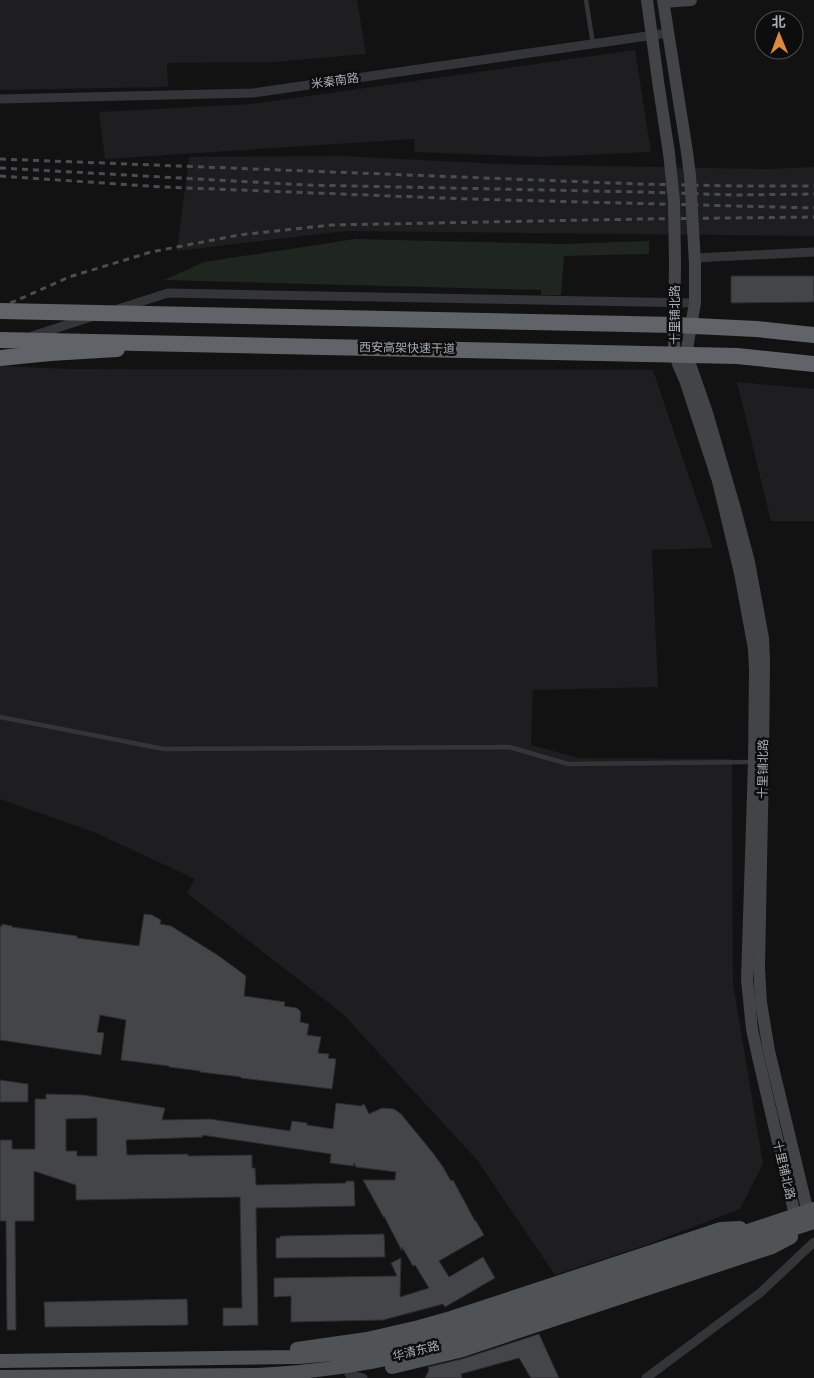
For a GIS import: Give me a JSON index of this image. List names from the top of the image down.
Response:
{
  "streets": {
    "highway": ["西安高架快速干道"],
    "main road": ["华清东路"],
    "street": ["米秦南路", "十里铺北路"]
  },
  "crossings": [
    ["米秦南路", "十里铺北路"],
    ["十里铺北路", "华清东路"]
  ],
  "north": "top"
}
